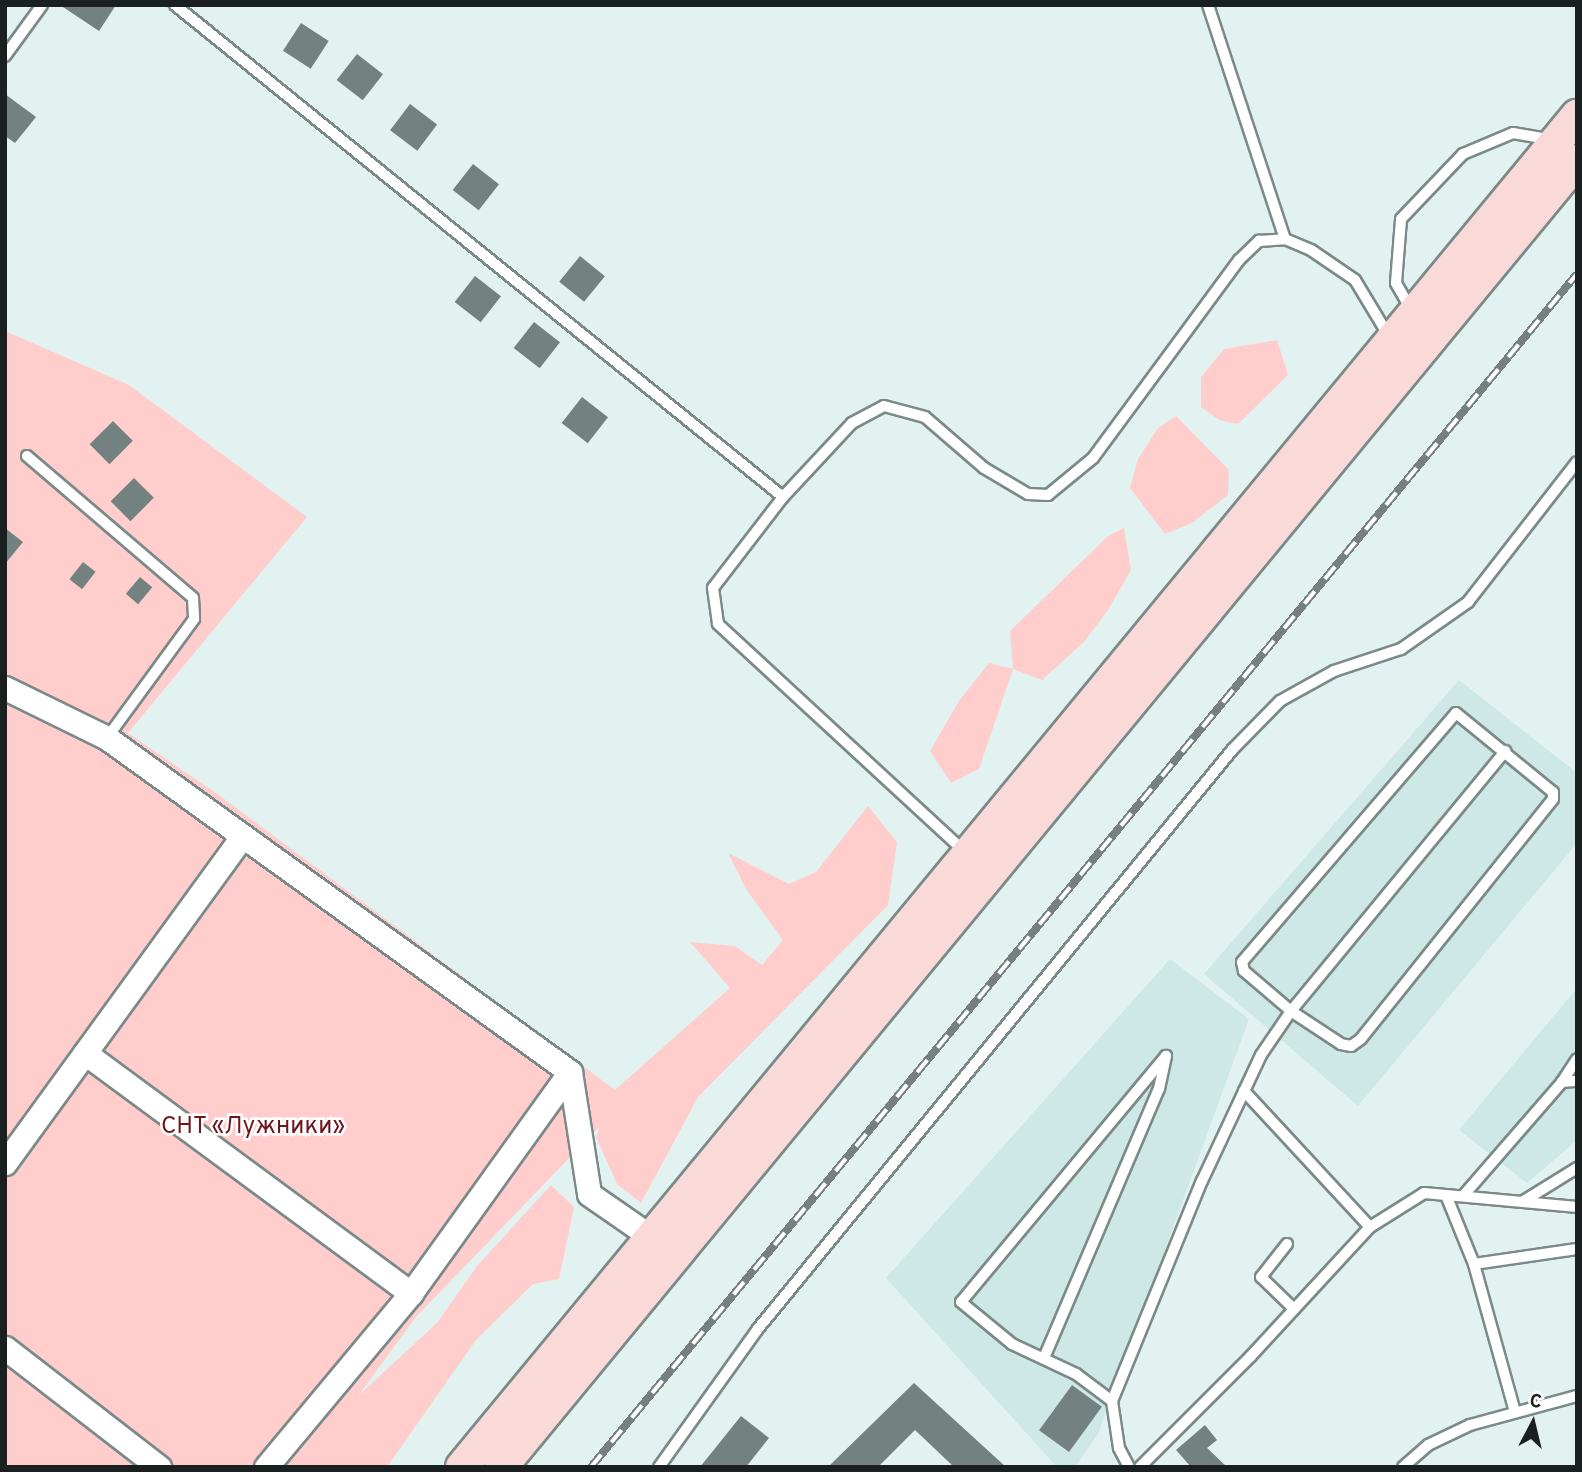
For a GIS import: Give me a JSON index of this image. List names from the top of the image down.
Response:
{
  "parks": ["СНТ «Лужники»"],
  "north": "top"
}
